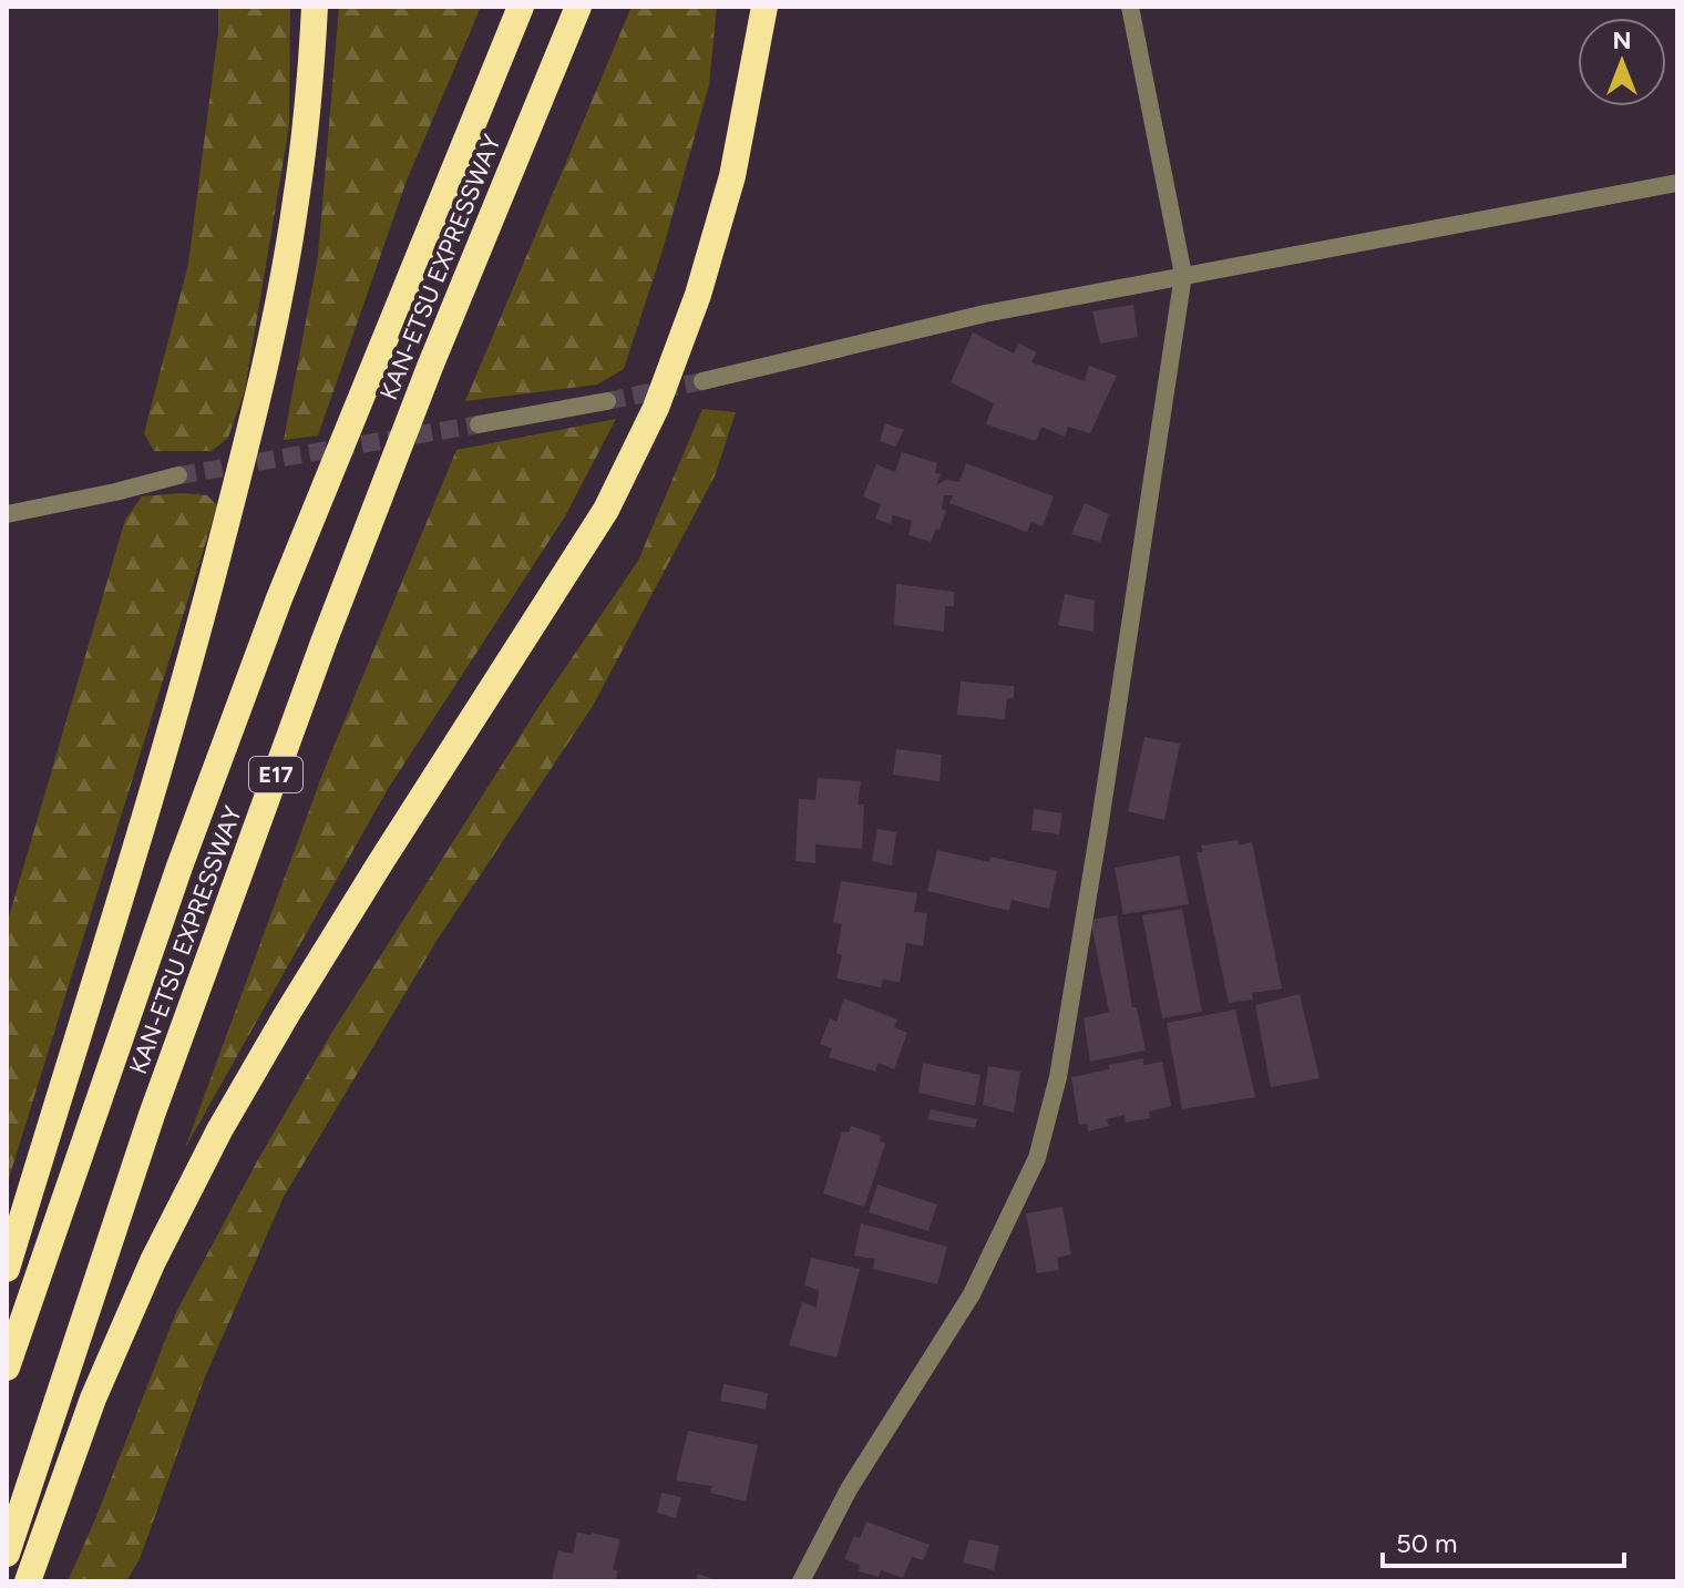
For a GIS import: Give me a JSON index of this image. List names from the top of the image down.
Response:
{
  "streets": {
    "highway": ["KAN-ETSU EXPRESSWAY", "E17"]
  },
  "scale_bar": "50 m",
  "north": "top"
}
